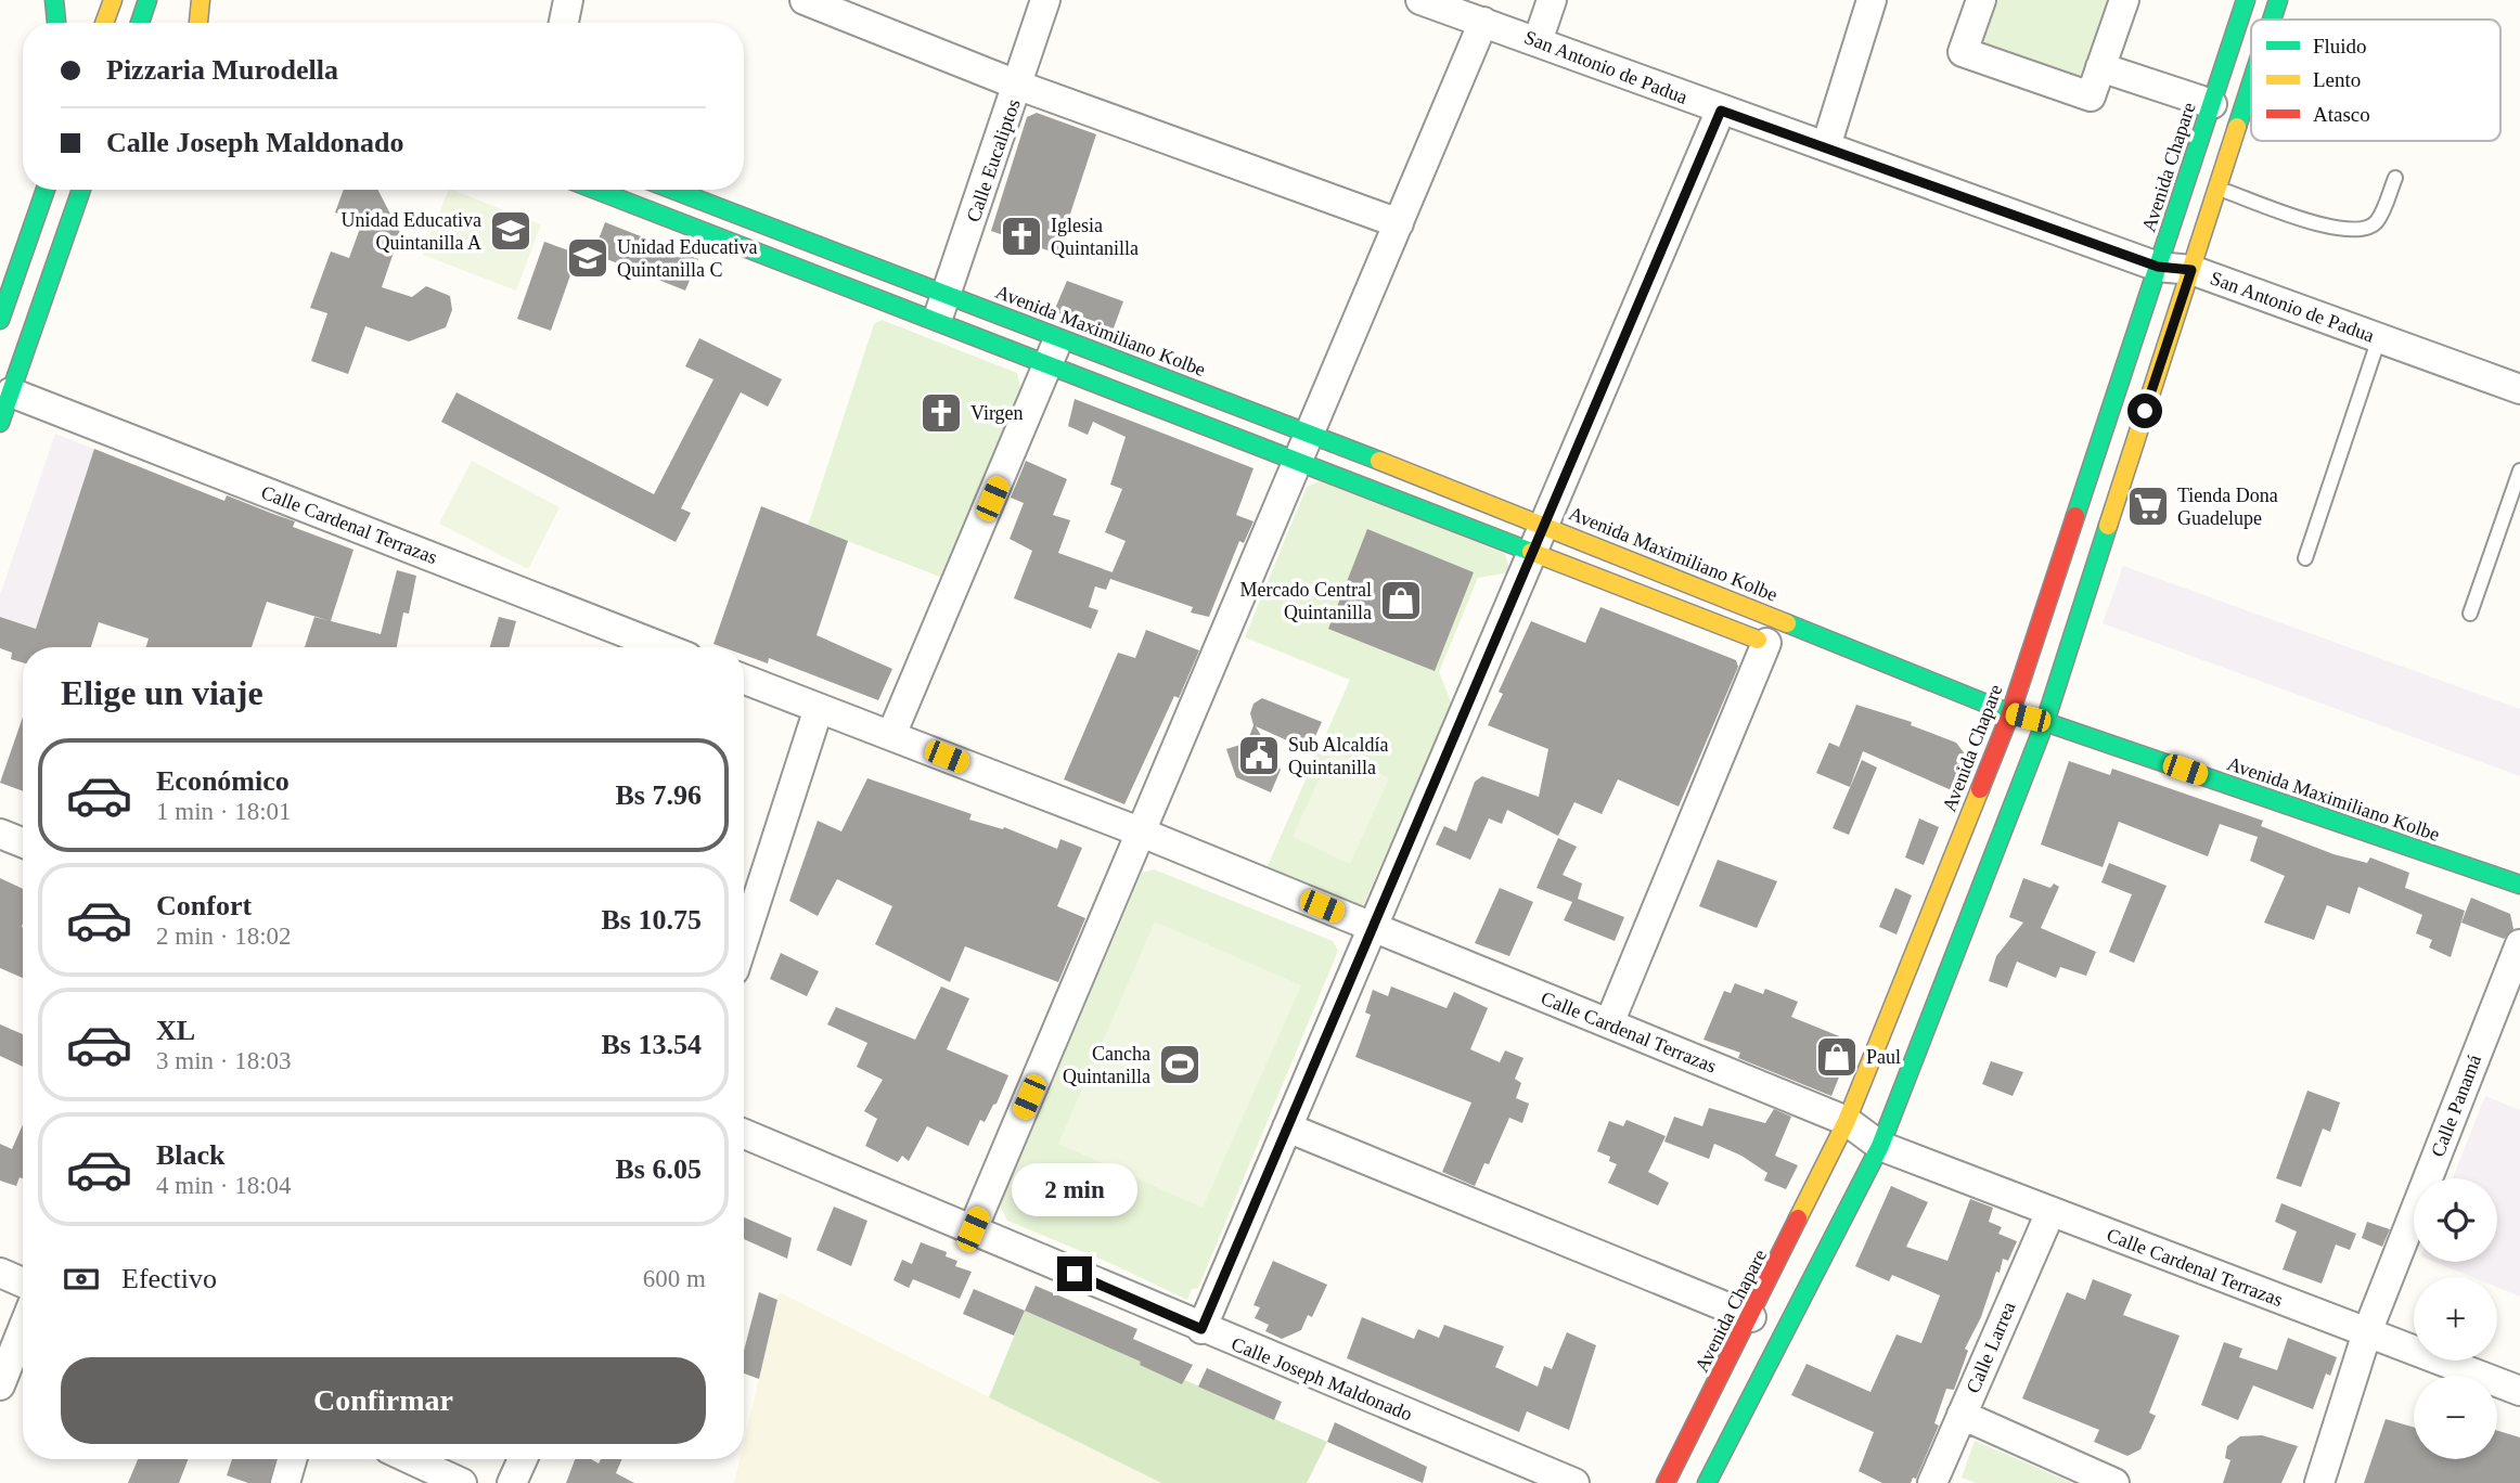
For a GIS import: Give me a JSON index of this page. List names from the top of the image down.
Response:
{
  "streets": {
    "main road": ["Avenida Chapare", "Avenida Maximiliano Kolbe"],
    "street": [
      "San Antonio de Padua",
      "Calle Eucaliptos",
      "Calle Cardenal Terrazas",
      "Calle Panamá",
      "Calle Larrea",
      "Calle Joseph Maldonado"
    ]
  },
  "crossings": [
    ["San Antonio de Padua", "Avenida Chapare"],
    ["Calle Eucaliptos", "Avenida Maximiliano Kolbe"],
    ["Avenida Chapare", "Avenida Maximiliano Kolbe"],
    ["Avenida Chapare", "Calle Cardenal Terrazas"],
    ["Calle Cardenal Terrazas", "Calle Panamá"],
    ["Calle Cardenal Terrazas", "Calle Larrea"]
  ],
  "places": {
    "school or university": ["Unidad Educativa Quintanilla A", "Unidad Educativa Quintanilla C"],
    "church": ["Iglesia Quintanilla", "Virgen"],
    "supermarket": ["Tienda Dona Guadelupe"],
    "shop": ["Mercado Central Quintanilla", "Paul"],
    "public building": ["Sub Alcaldía Quintanilla"],
    "sports": ["Cancha Quintanilla"]
  },
  "legend": ["Fluido", "Lento", "Atasco"],
  "page": {
    "banner": ["Pizzaria Murodella", "Calle Joseph Maldonado"],
    "heading": "Elige un viaje",
    "list": [
      {
        "name": "Económico",
        "note": "1 min · 18:01",
        "value": "Bs 7.96"
      },
      {
        "name": "Confort",
        "note": "2 min · 18:02",
        "value": "Bs 10.75"
      },
      {
        "name": "XL",
        "note": "3 min · 18:03",
        "value": "Bs 13.54"
      },
      {
        "name": "Black",
        "note": "4 min · 18:04",
        "value": "Bs 6.05"
      }
    ],
    "bubble": "2 min",
    "map_buttons": ["+", "−"],
    "pay": ["Efectivo", "600 m"],
    "buttons": "Confirmar"
  }
}
